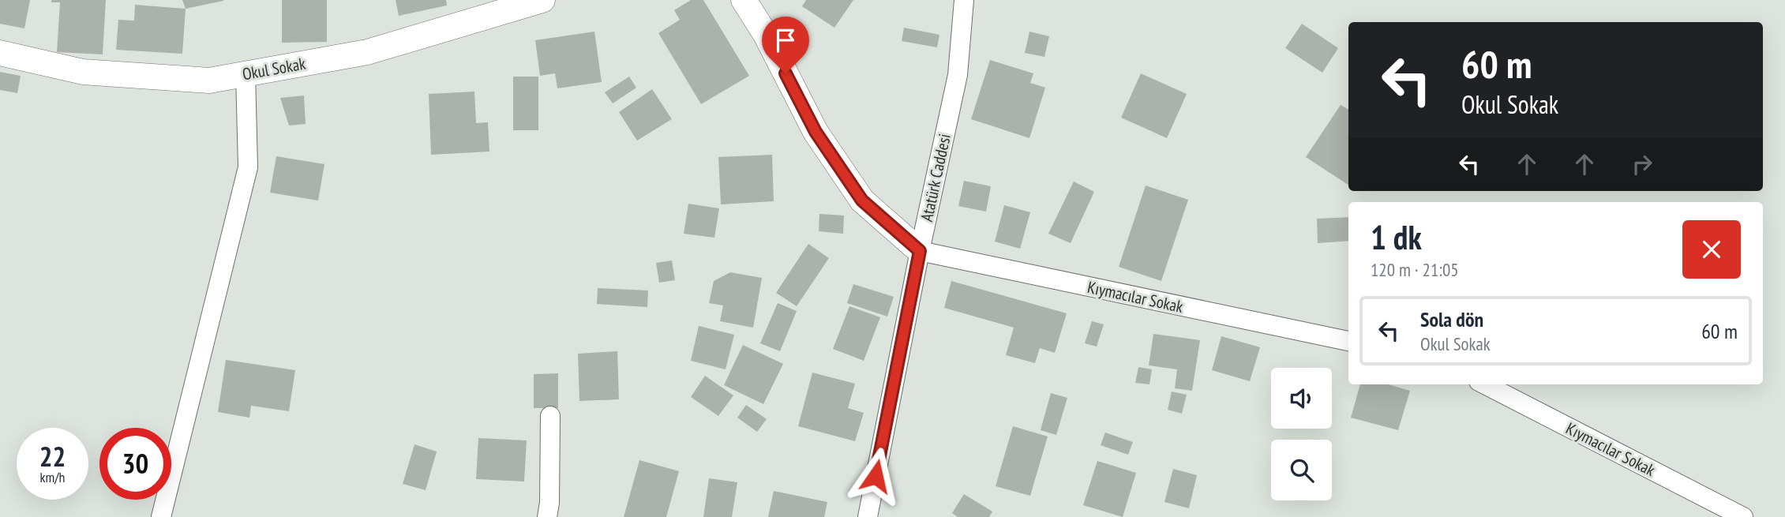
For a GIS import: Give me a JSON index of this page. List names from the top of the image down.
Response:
{
  "streets": {
    "street": ["Okul Sokak", "Atatürk Caddesi", "Kıymacılar Sokak"]
  },
  "crossings": [
    ["Atatürk Caddesi", "Kıymacılar Sokak"]
  ],
  "page": {
    "turn": ["60 m", "Okul Sokak"],
    "heading": ["1 dk", "120 m · 21:05"],
    "list": [
      {
        "name": "Sola dön",
        "note": "Okul Sokak",
        "value": "60 m"
      }
    ],
    "speed": "22 km/h",
    "limit": "30"
  }
}
